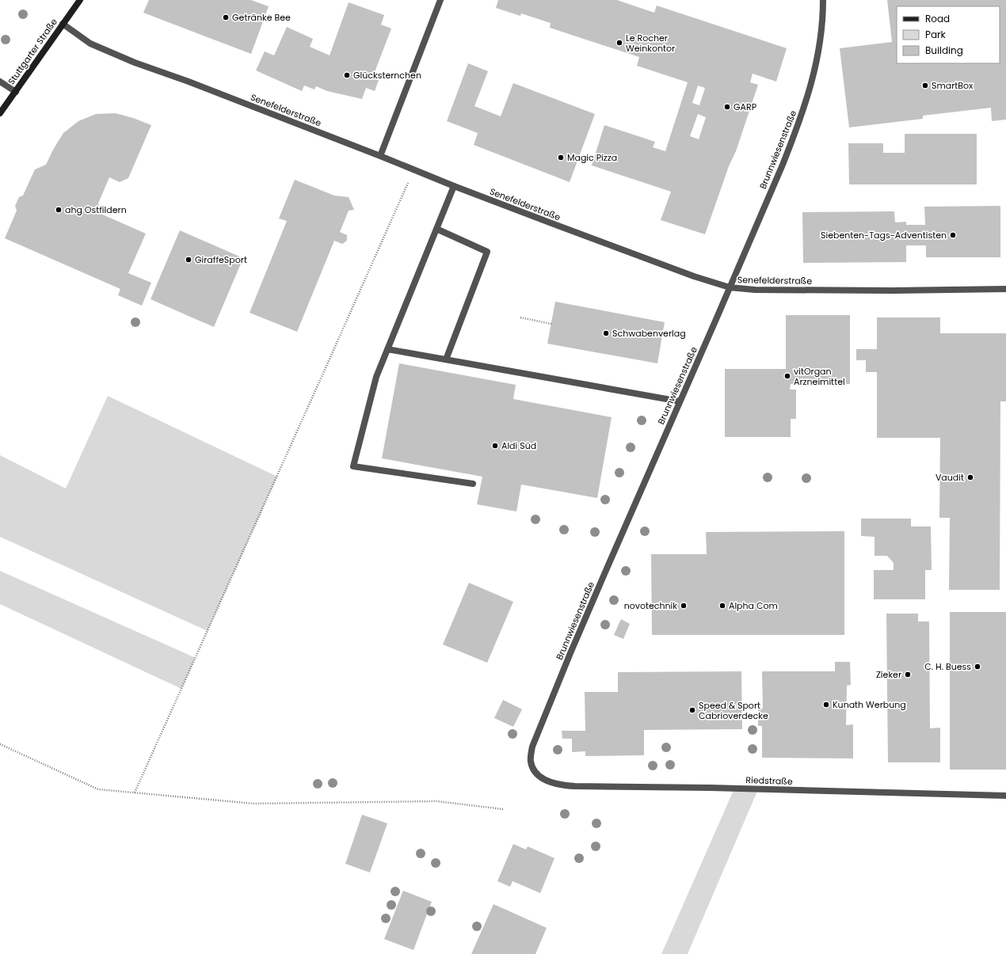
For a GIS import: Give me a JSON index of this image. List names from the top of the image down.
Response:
{
  "streets": {
    "main road": ["Stuttgarter Straße"],
    "street": ["Senefelderstraße", "Brunnwiesenstraße", "Riedstraße"]
  },
  "crossings": [
    ["Stuttgarter Straße", "Senefelderstraße"],
    ["Senefelderstraße", "Brunnwiesenstraße"],
    ["Brunnwiesenstraße", "Riedstraße"]
  ],
  "places": [
    "Getränke Bee",
    "Le Rocher Weinkontor",
    "Glücksternchen",
    "SmartBox",
    "GARP",
    "Magic Pizza",
    "ahg Ostfildern",
    "Siebenten-Tags-Adventisten",
    "GiraffeSport",
    "Schwabenverlag",
    "vitOrgan Arzneimittel",
    "Aldi Süd",
    "Vaudit",
    "novotechnik",
    "Alpha Com",
    "C. H. Buess",
    "Zieker",
    "Kunath Werbung",
    "Speed & Sport Cabrioverdecke"
  ],
  "legend": ["Road", "Park", "Building"]
}
